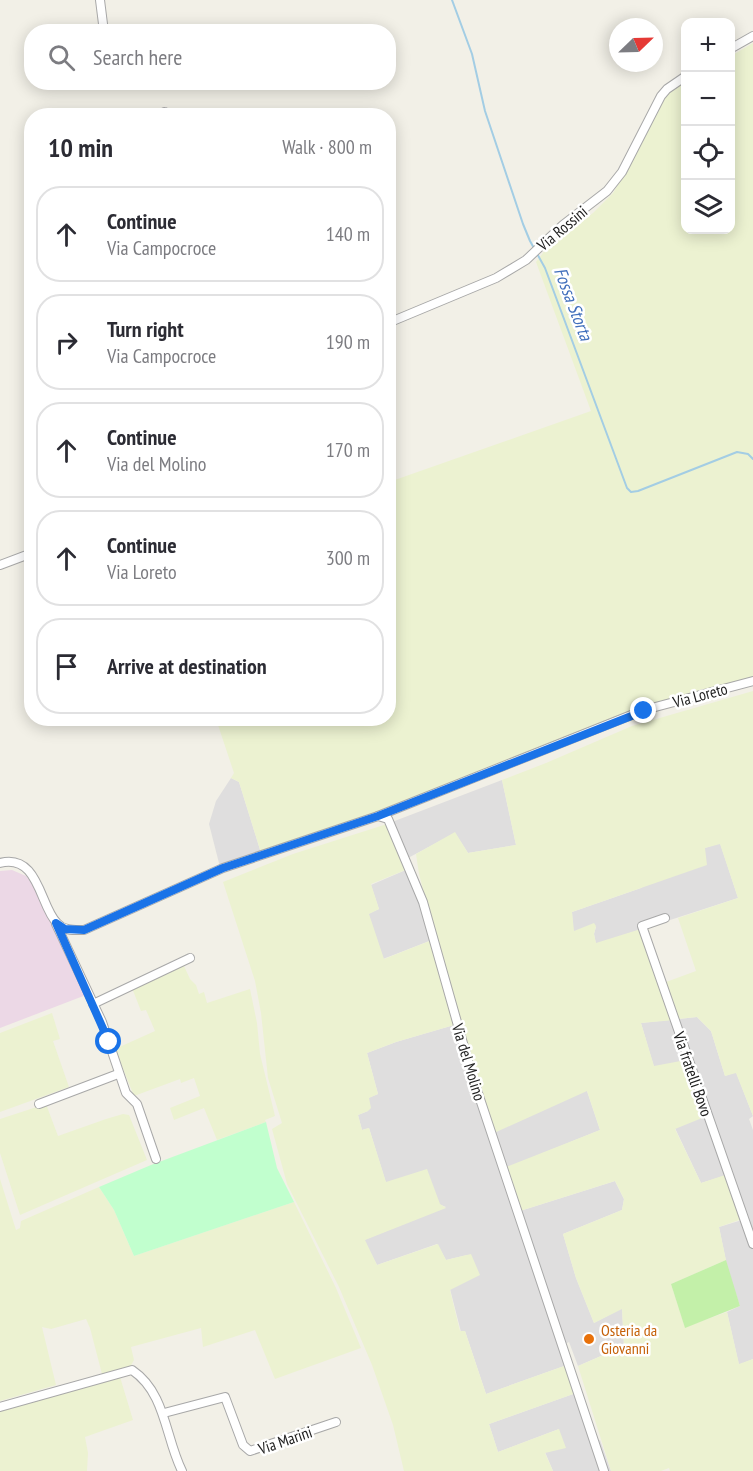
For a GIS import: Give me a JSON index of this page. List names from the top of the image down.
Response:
{
  "streets": {
    "street": [
      "Via Rossini",
      "Via Loreto",
      "Via del Molino",
      "Via fratelli Bovo",
      "Via Marini"
    ]
  },
  "crossings": [
    ["Via Loreto", "Via del Molino"]
  ],
  "water": ["Fossa Storta"],
  "places": ["Osteria da Giovanni"],
  "north": "top right",
  "page": {
    "map_buttons": ["+", "−"],
    "search": "Search here",
    "heading": ["10 min", "Walk · 800 m"],
    "list": [
      ["Continue", "Via Campocroce", "140 m"],
      ["Turn right", "Via Campocroce", "190 m"],
      ["Continue", "Via del Molino", "170 m"],
      ["Continue", "Via Loreto", "300 m"],
      "Arrive at destination"
    ]
  }
}
